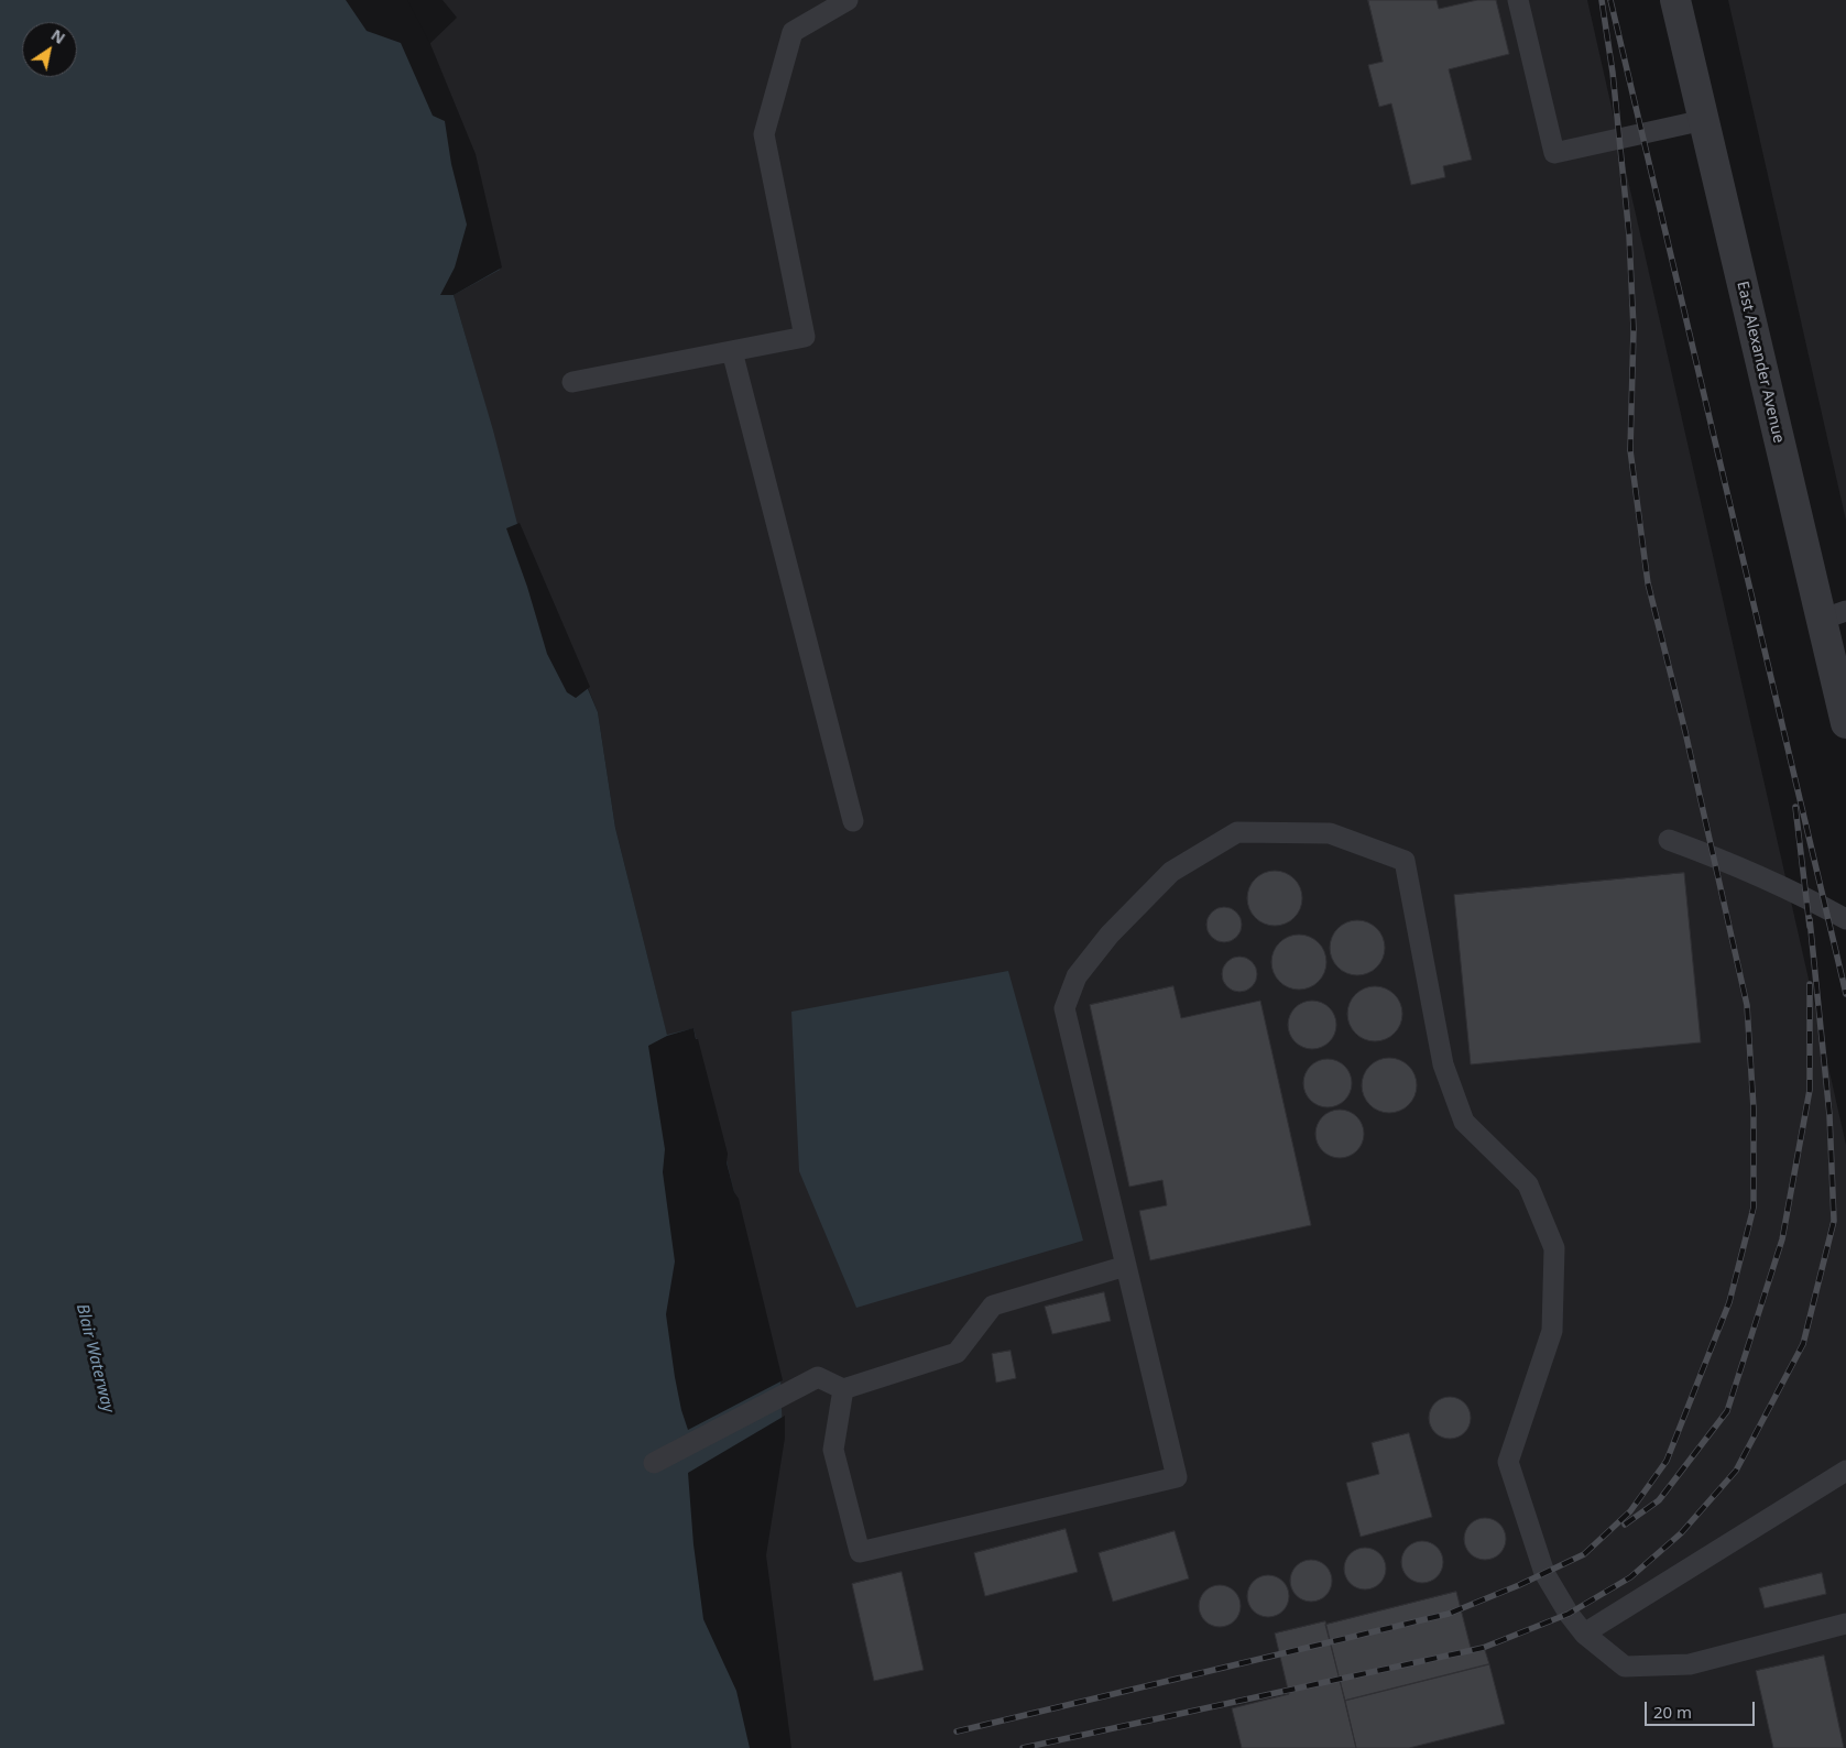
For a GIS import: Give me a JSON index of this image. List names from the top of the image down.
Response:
{
  "streets": {
    "street": ["East Alexander Avenue"]
  },
  "water": ["Blair Waterway"],
  "scale_bar": "20 m",
  "north": "top right"
}
